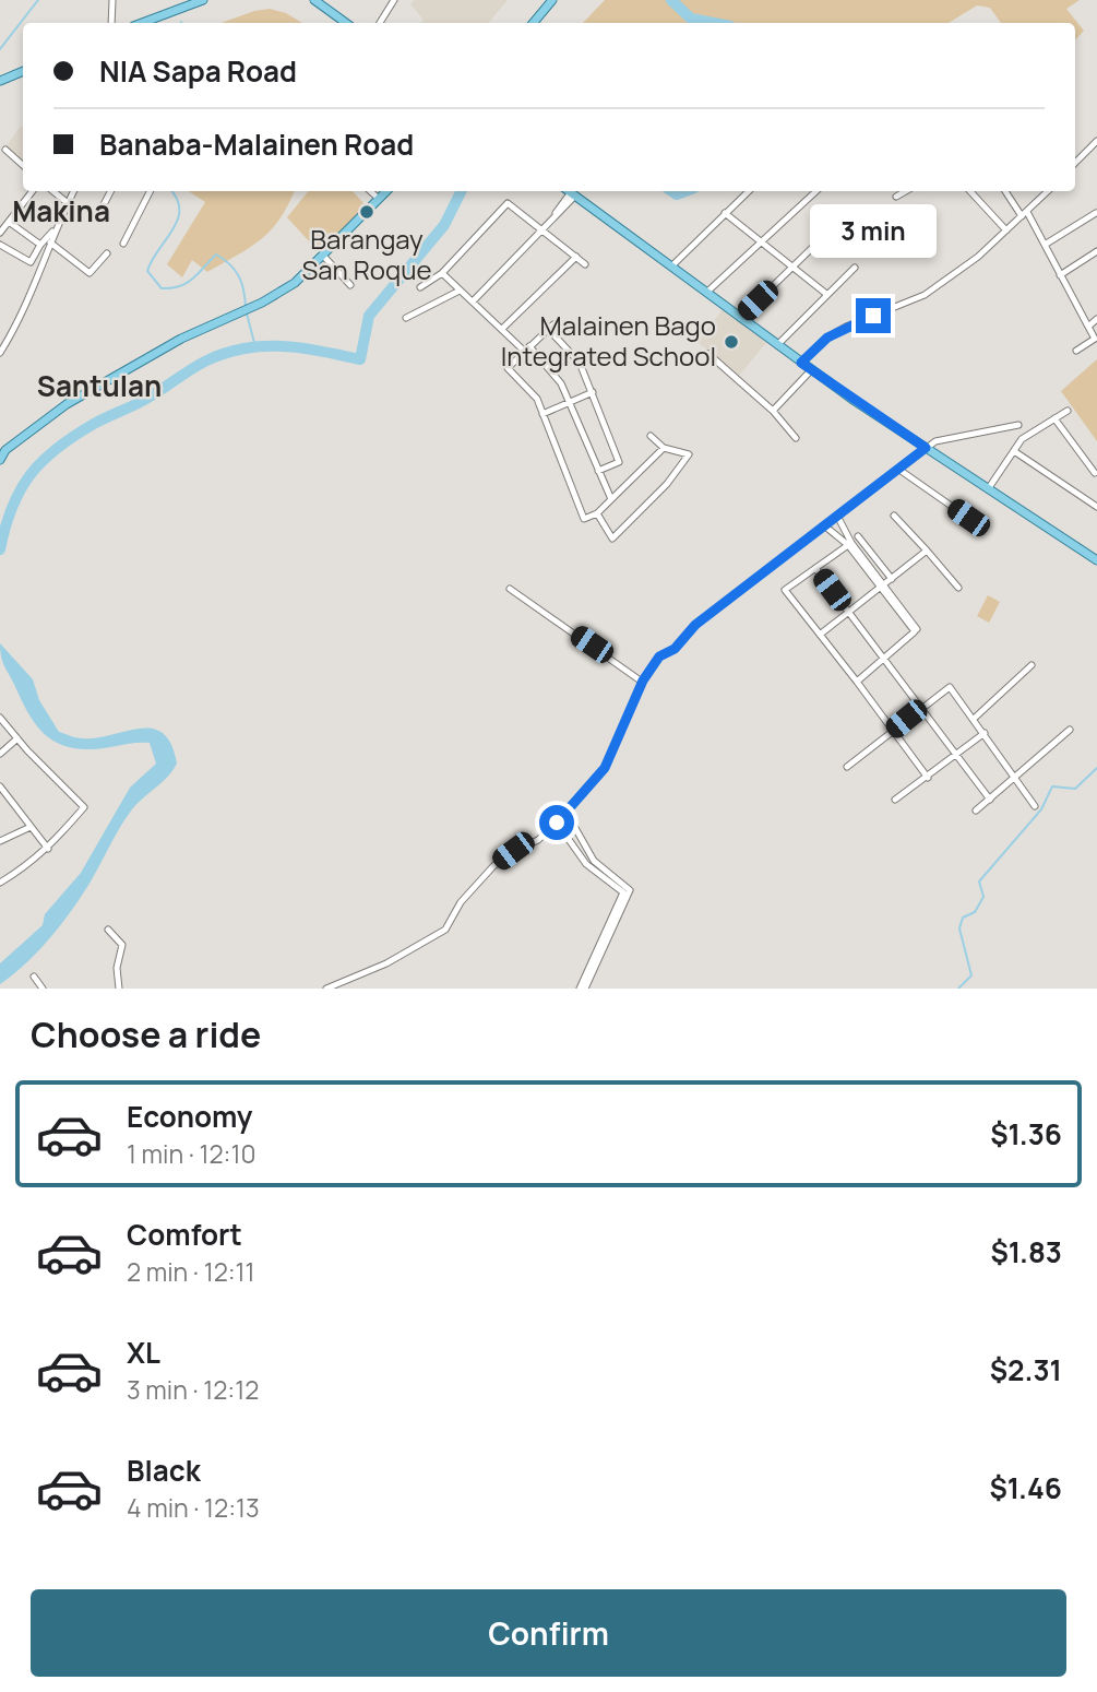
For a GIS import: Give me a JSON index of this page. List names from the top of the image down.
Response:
{
  "districts": ["Makina", "Santulan"],
  "places": ["Barangay San Roque", "Malainen Bago Integrated School"],
  "page": {
    "banner": ["NIA Sapa Road", "Banaba-Malainen Road"],
    "bubble": "3 min",
    "heading": "Choose a ride",
    "list": [
      {
        "name": "Economy",
        "note": "1 min · 12:10",
        "value": "$1.36"
      },
      {
        "name": "Comfort",
        "note": "2 min · 12:11",
        "value": "$1.83"
      },
      {
        "name": "XL",
        "note": "3 min · 12:12",
        "value": "$2.31"
      },
      {
        "name": "Black",
        "note": "4 min · 12:13",
        "value": "$1.46"
      }
    ],
    "buttons": "Confirm"
  }
}
